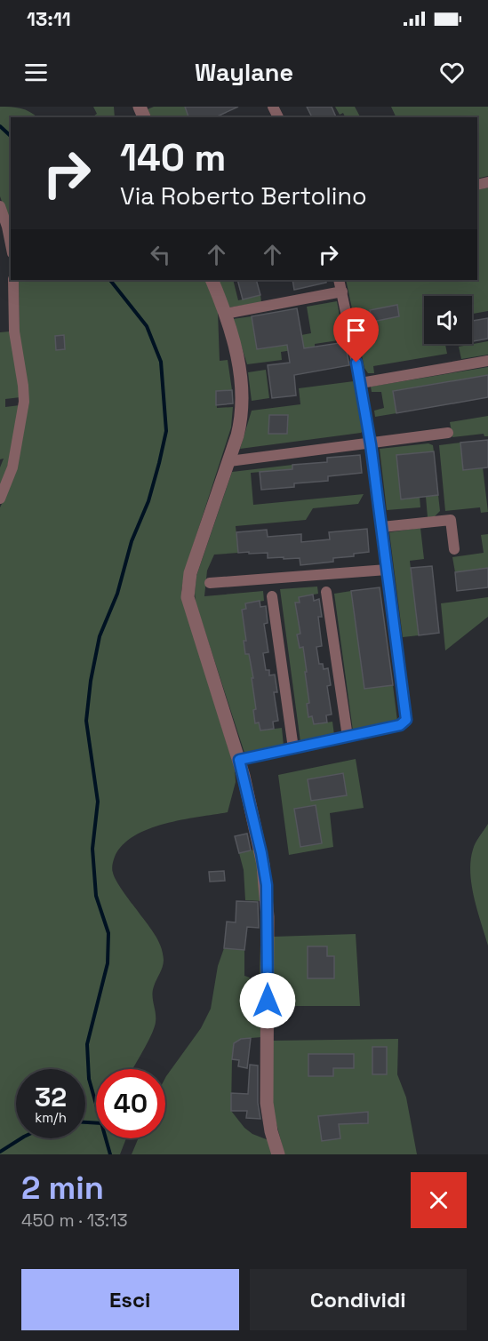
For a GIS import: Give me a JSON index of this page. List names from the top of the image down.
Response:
{
  "page": {
    "status": "13:11",
    "header": "Waylane",
    "turn": ["140 m", "Via Roberto Bertolino"],
    "speed": "32 km/h",
    "limit": "40",
    "heading": ["2 min", "450 m · 13:13"],
    "buttons": ["Esci", "Condividi"]
  }
}
